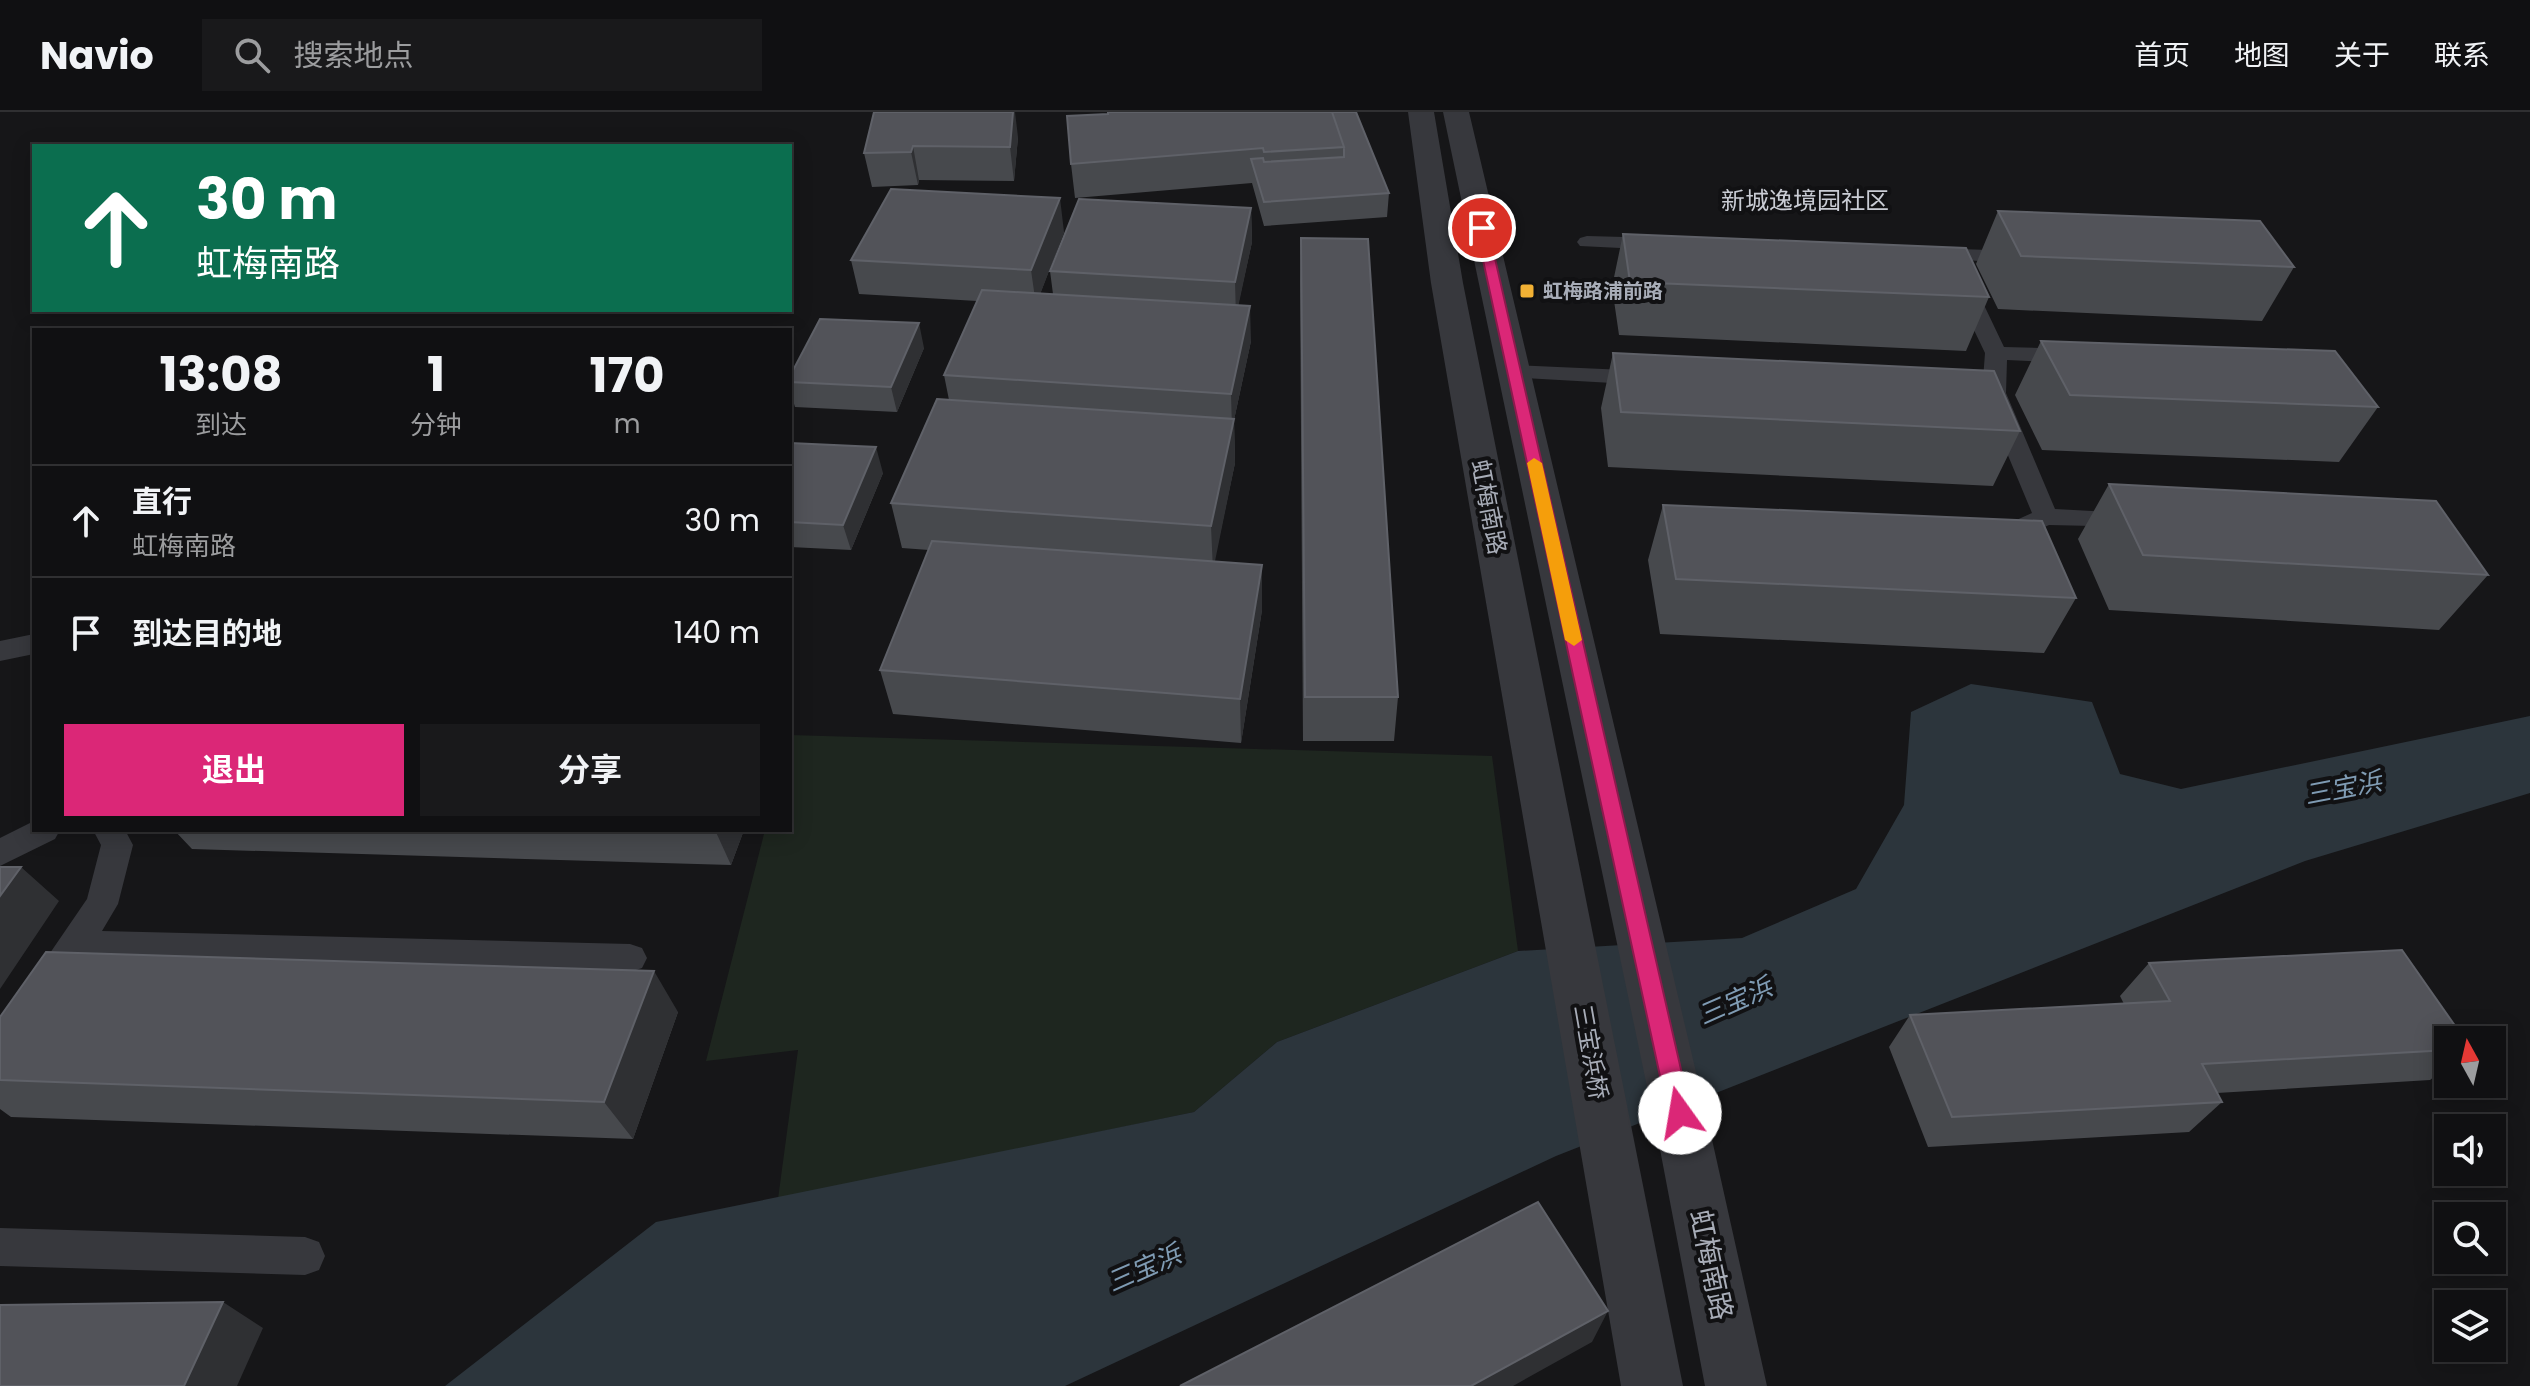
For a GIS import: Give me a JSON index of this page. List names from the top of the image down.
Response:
{
  "streets": {
    "street": ["虹梅南路", "三宝浜桥"]
  },
  "crossings": [
    ["虹梅南路", "三宝浜桥"]
  ],
  "districts": ["新城逸境园社区"],
  "water": ["三宝浜"],
  "places": {
    "transit": ["虹梅路浦前路"]
  },
  "north": "top",
  "page": {
    "header": "Navio",
    "search": "搜索地点",
    "nav": [
      "首页",
      "地图",
      "关于",
      "联系"
    ],
    "turn": ["30 m", "虹梅南路"],
    "eta": [
      "13:08",
      "到达",
      "1",
      "分钟",
      "170",
      "m"
    ],
    "list": [
      {
        "name": "直行",
        "note": "虹梅南路",
        "value": "30 m"
      },
      {
        "name": "到达目的地",
        "value": "140 m"
      }
    ],
    "buttons": ["退出", "分享"]
  }
}
